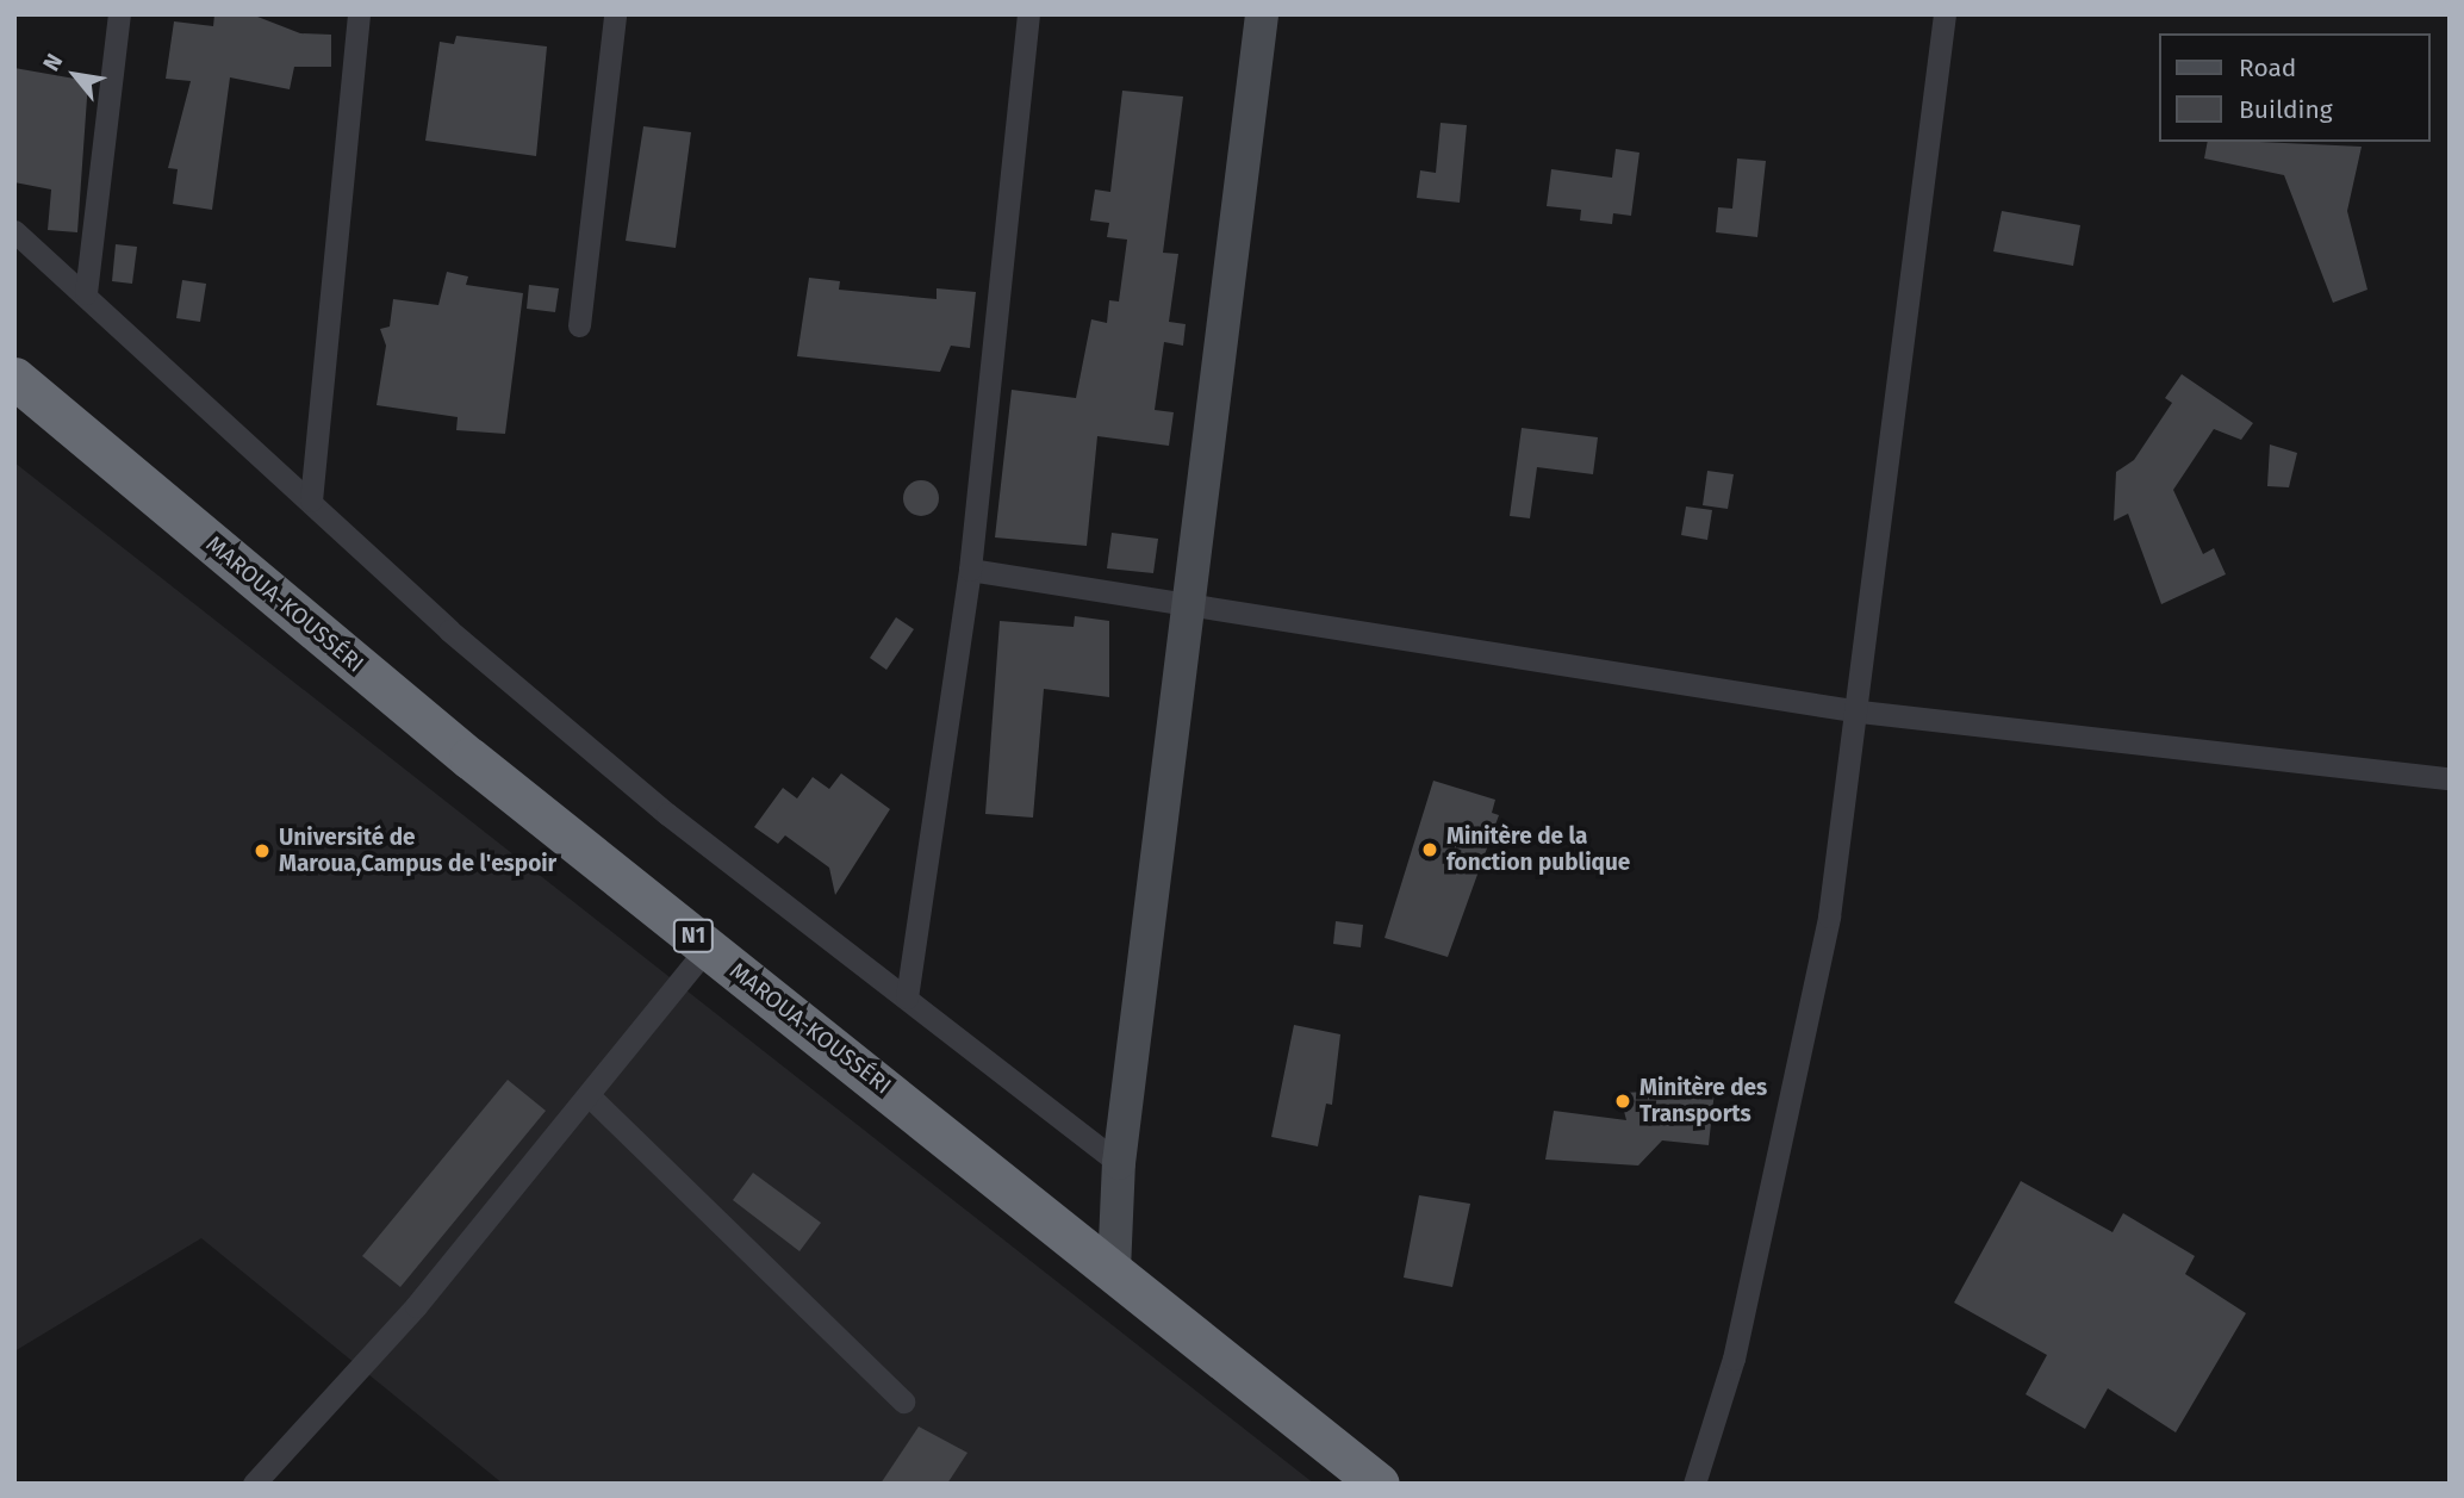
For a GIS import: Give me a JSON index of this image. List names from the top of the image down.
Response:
{
  "streets": {
    "highway": ["MAROUA-KOUSSÉRI", "N1"]
  },
  "places": ["Minitère de la fonction publique", "Université de Maroua,Campus de l'espoir", "Minitère des Transports"],
  "legend": ["Road", "Building"],
  "north": "top left"
}
